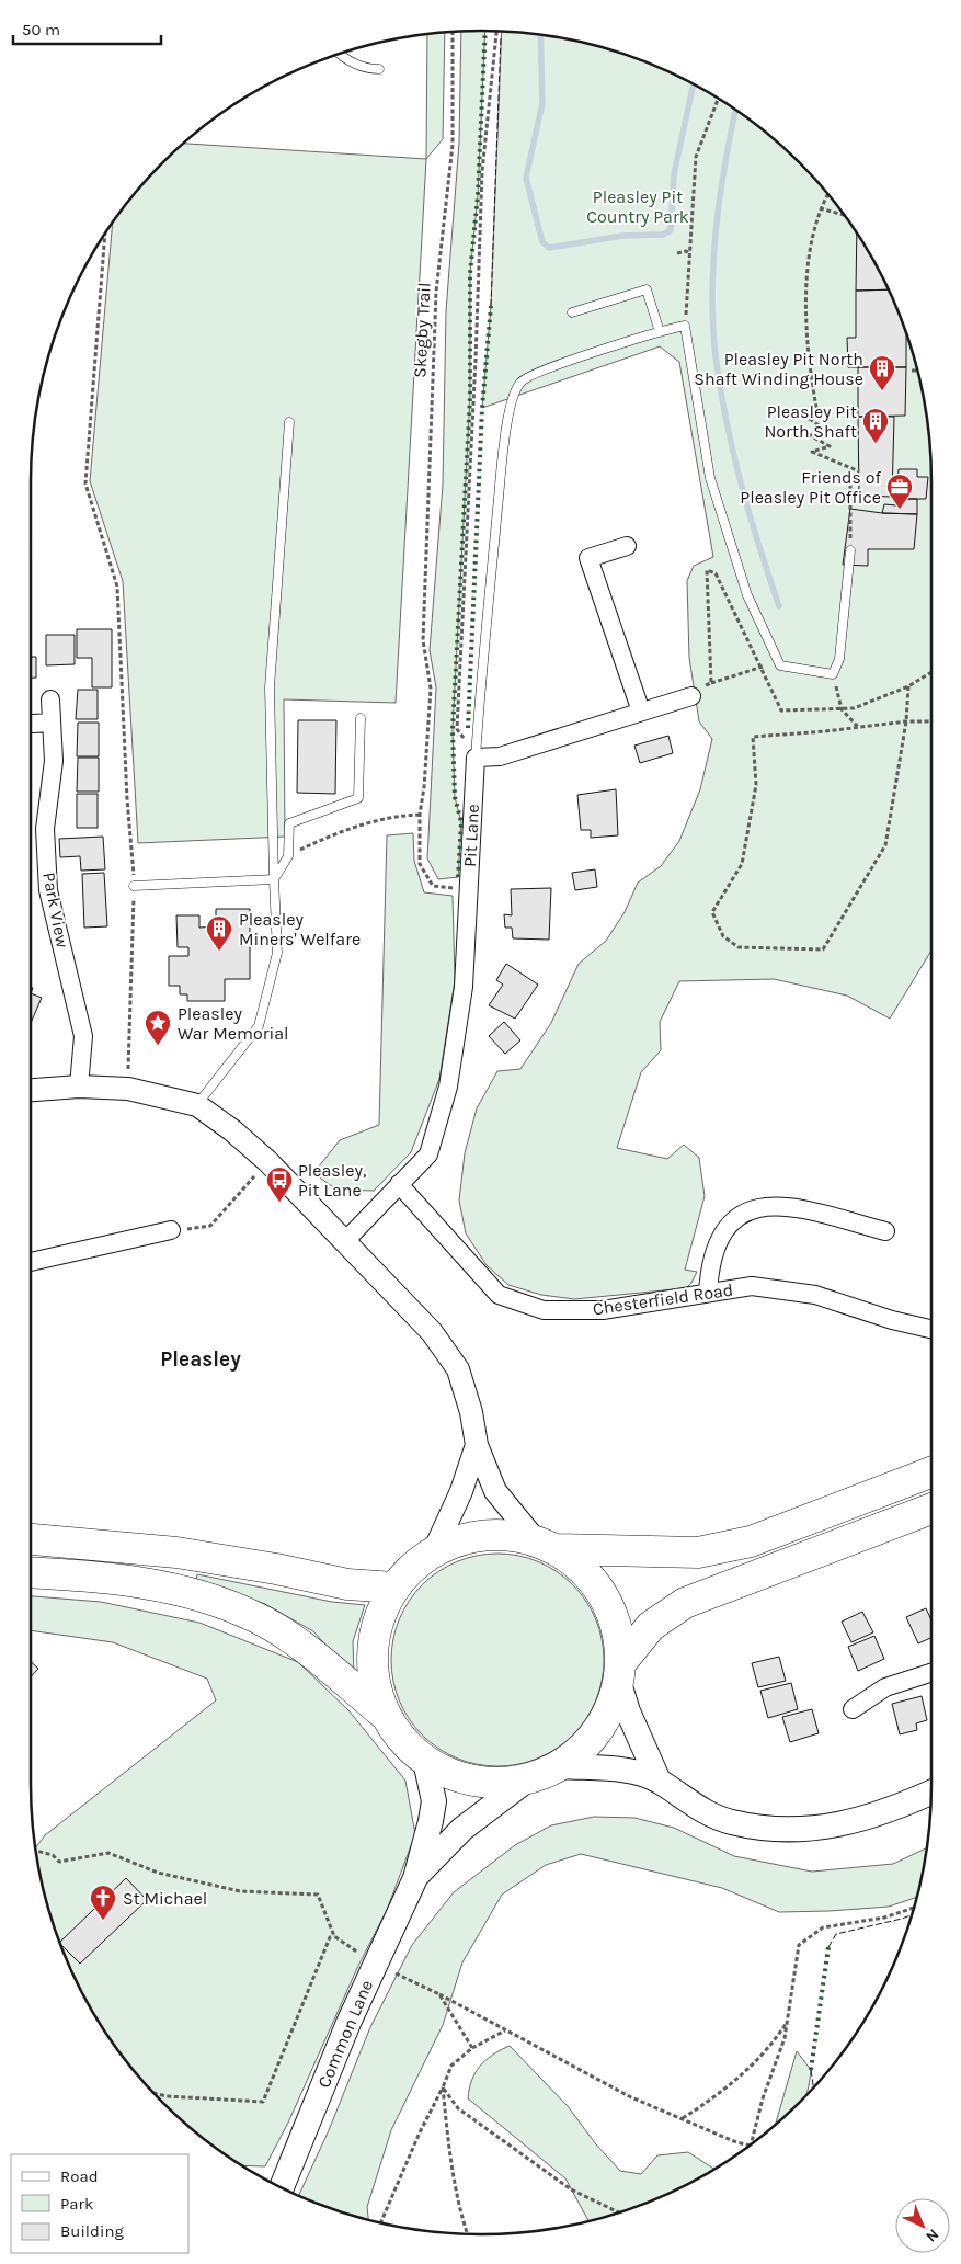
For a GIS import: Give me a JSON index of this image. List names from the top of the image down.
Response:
{
  "streets": {
    "main road": ["Common Lane"],
    "street": ["Pit Lane", "Park View", "Chesterfield Road"],
    "path": ["Skegby Trail"]
  },
  "crossings": [
    ["Pit Lane", "Chesterfield Road"]
  ],
  "districts": ["Pleasley"],
  "parks": ["Pleasley Pit Country Park"],
  "places": {
    "building": ["Pleasley Pit North Shaft Winding House", "Pleasley Pit North Shaft", "Pleasley Miners' Welfare"],
    "office": ["Friends of Pleasley Pit Office"],
    "place": ["Pleasley War Memorial"],
    "bus stop": ["Pleasley, Pit Lane"],
    "church": ["St Michael"]
  },
  "legend": ["Road", "Park", "Building"],
  "scale_bar": "50 m",
  "north": "bottom right"
}
